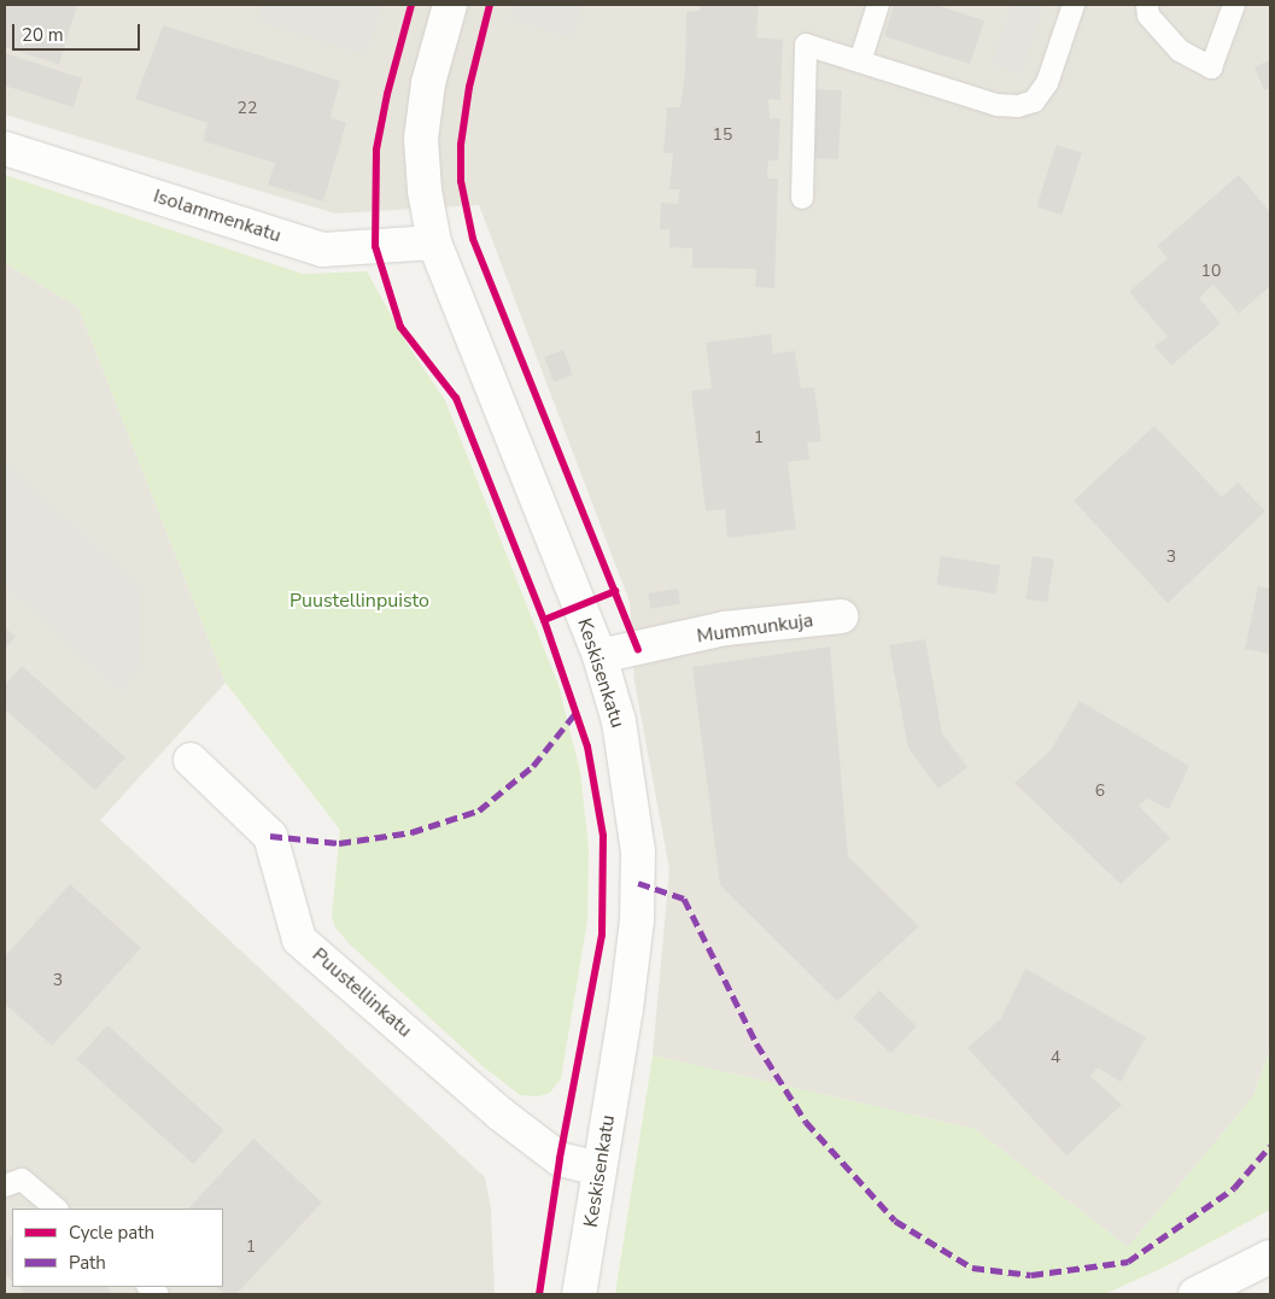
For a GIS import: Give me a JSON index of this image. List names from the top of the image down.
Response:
{
  "streets": {
    "street": [
      "Isolammenkatu",
      "Mummunkuja",
      "Keskisenkatu",
      "Puustellinkatu"
    ]
  },
  "crossings": [
    ["Isolammenkatu", "Keskisenkatu"],
    ["Mummunkuja", "Keskisenkatu"],
    ["Keskisenkatu", "Puustellinkatu"]
  ],
  "parks": ["Puustellinpuisto"],
  "house_numbers": [
    "22",
    "15",
    "10",
    "1",
    "3",
    "6",
    "3",
    "4",
    "1"
  ],
  "legend": ["Cycle path", "Path"],
  "scale_bar": "20 m"
}
